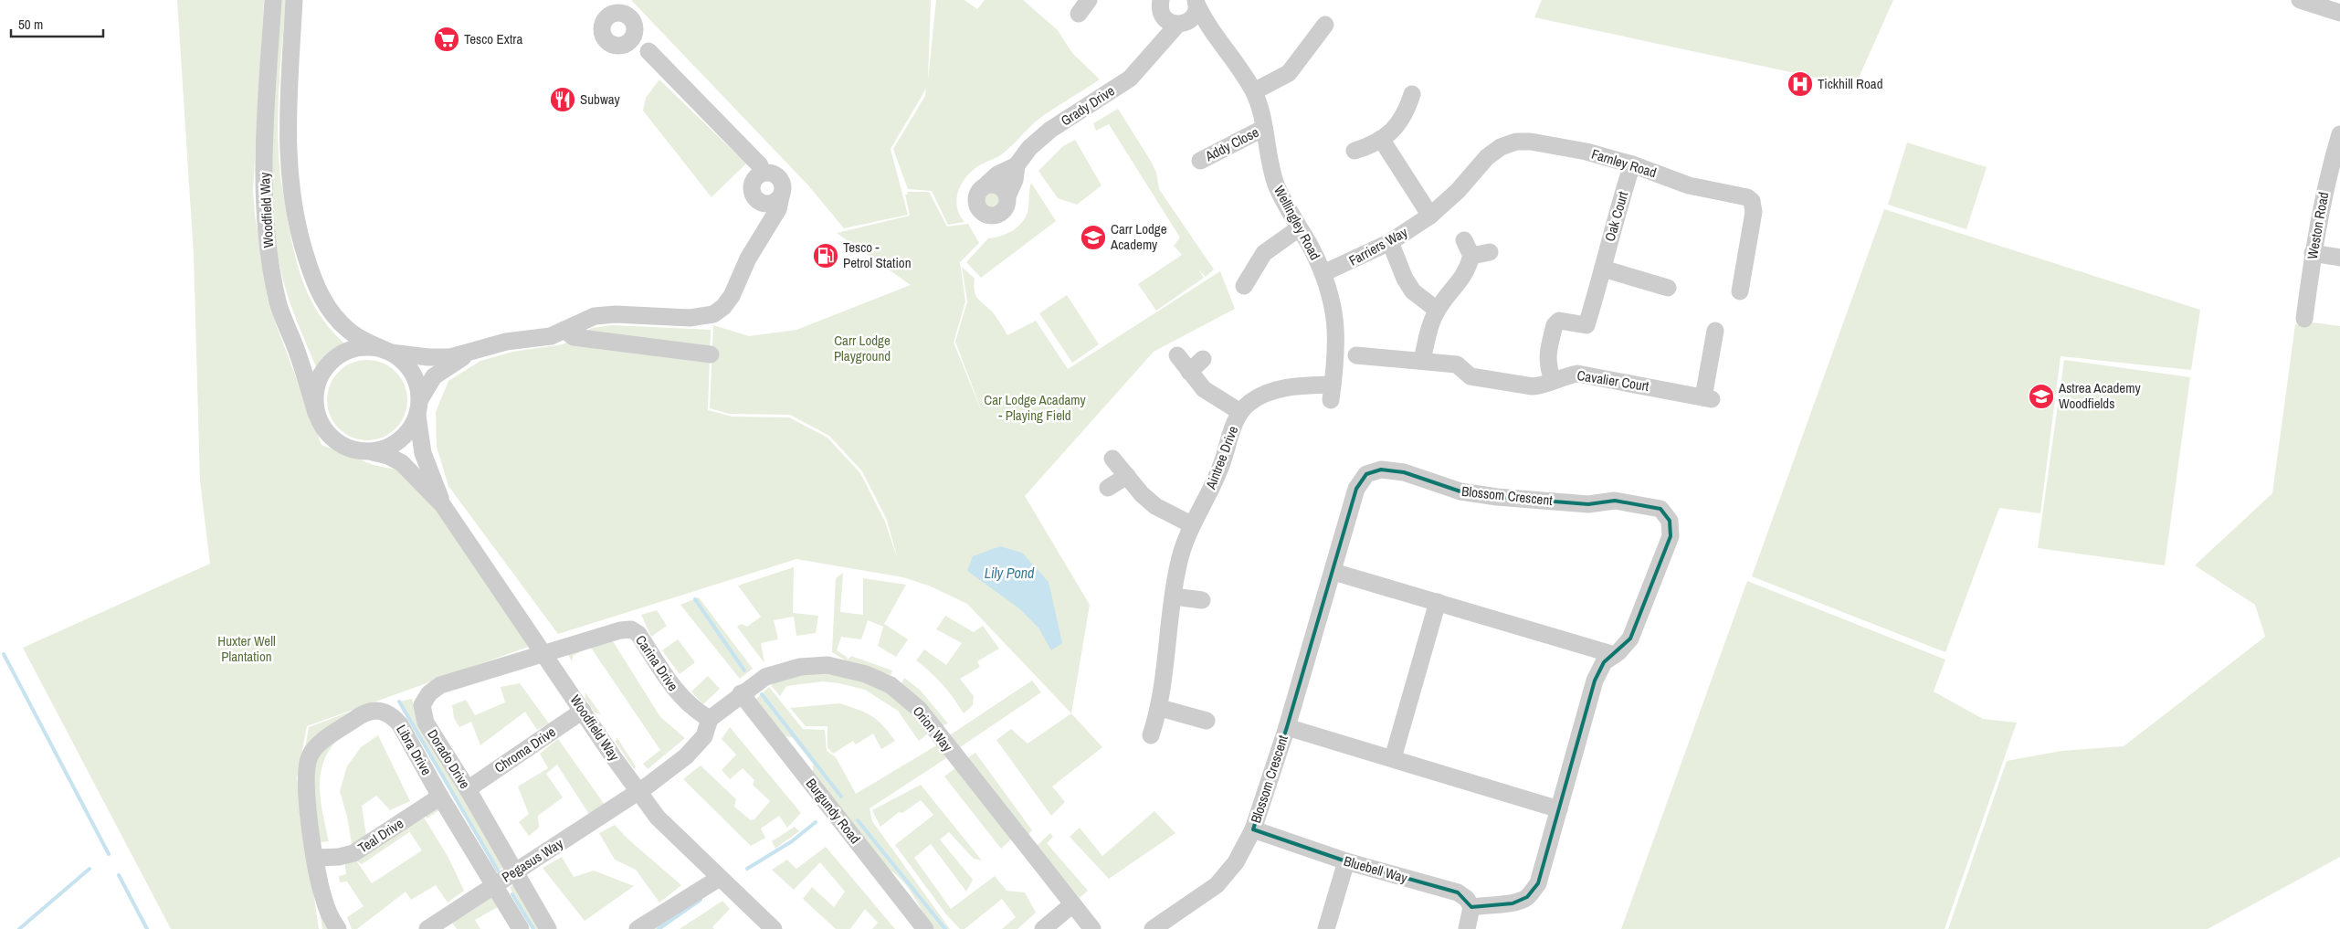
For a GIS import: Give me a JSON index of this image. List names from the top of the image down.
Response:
{
  "streets": {
    "street": [
      "Grady Drive",
      "Addy Close",
      "Farnley Road",
      "Woodfield Way",
      "Oak Court",
      "Wellingley Road",
      "Weston Road",
      "Farriers Way",
      "Cavalier Court",
      "Aintree Drive",
      "Blossom Crescent",
      "Carina Drive",
      "Orion Way",
      "Libra Drive",
      "Chroma Drive",
      "Dorado Drive",
      "Burgundy Road",
      "Teal Drive",
      "Pegasus Way",
      "Bluebell Way"
    ]
  },
  "crossings": [
    ["Grady Drive", "Wellingley Road"],
    ["Addy Close", "Wellingley Road"],
    ["Farnley Road", "Oak Court"],
    ["Farnley Road", "Farriers Way"],
    ["Woodfield Way", "Carina Drive"],
    ["Woodfield Way", "Chroma Drive"],
    ["Woodfield Way", "Dorado Drive"],
    ["Woodfield Way", "Pegasus Way"],
    ["Oak Court", "Cavalier Court"],
    ["Wellingley Road", "Farriers Way"],
    ["Wellingley Road", "Aintree Drive"],
    ["Blossom Crescent", "Bluebell Way"],
    ["Carina Drive", "Orion Way"],
    ["Carina Drive", "Dorado Drive"],
    ["Orion Way", "Burgundy Road"],
    ["Libra Drive", "Teal Drive"],
    ["Libra Drive", "Pegasus Way"],
    ["Chroma Drive", "Dorado Drive"],
    ["Dorado Drive", "Pegasus Way"]
  ],
  "water": ["Lily Pond"],
  "parks": ["Carr Lodge Playground", "Car Lodge Acadamy - Playing Field", "Huxter Well Plantation"],
  "places": {
    "supermarket": ["Tesco Extra"],
    "hospital": ["Tickhill Road"],
    "restaurant": ["Subway"],
    "school or university": ["Carr Lodge Academy", "Astrea Academy Woodfields"],
    "fuel station": ["Tesco - Petrol Station"]
  },
  "scale_bar": "50 m"
}
